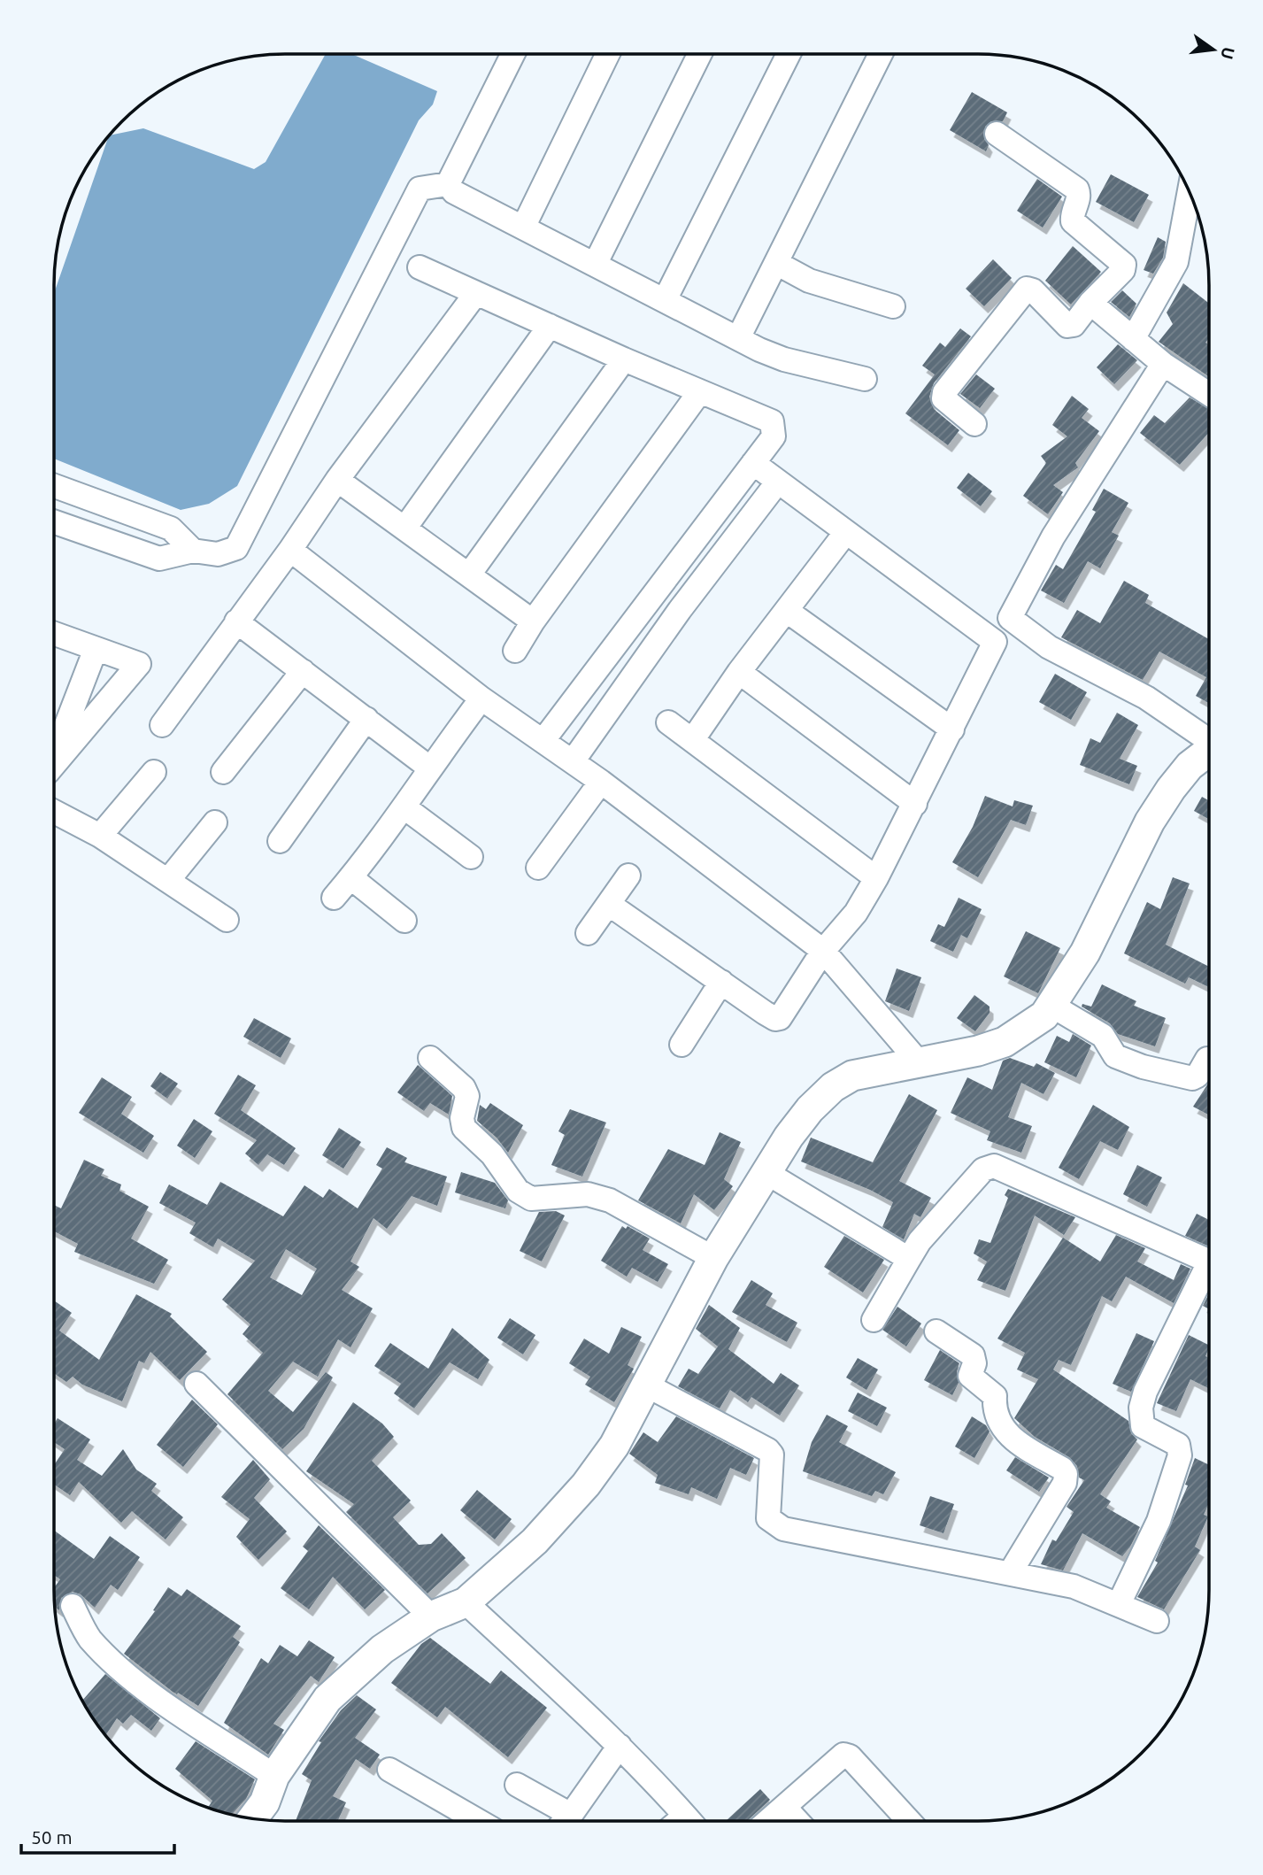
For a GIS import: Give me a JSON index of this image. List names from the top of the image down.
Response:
{
  "scale_bar": "50 m",
  "north": "right"
}
